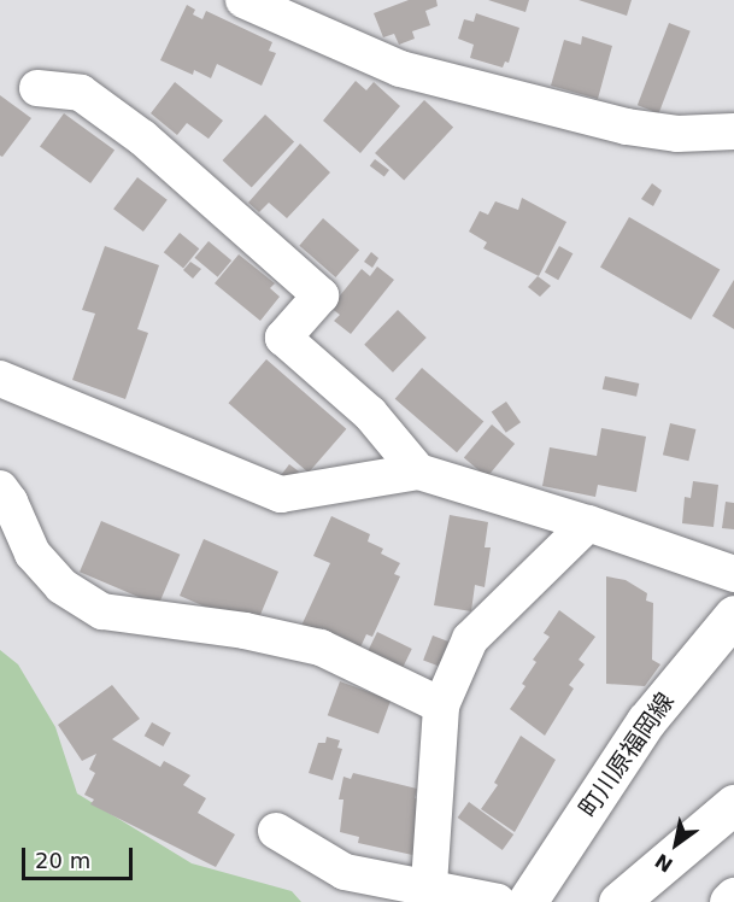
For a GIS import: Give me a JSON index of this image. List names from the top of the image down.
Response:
{
  "streets": {
    "main road": ["町川原福岡線"]
  },
  "scale_bar": "20 m",
  "north": "bottom left"
}
